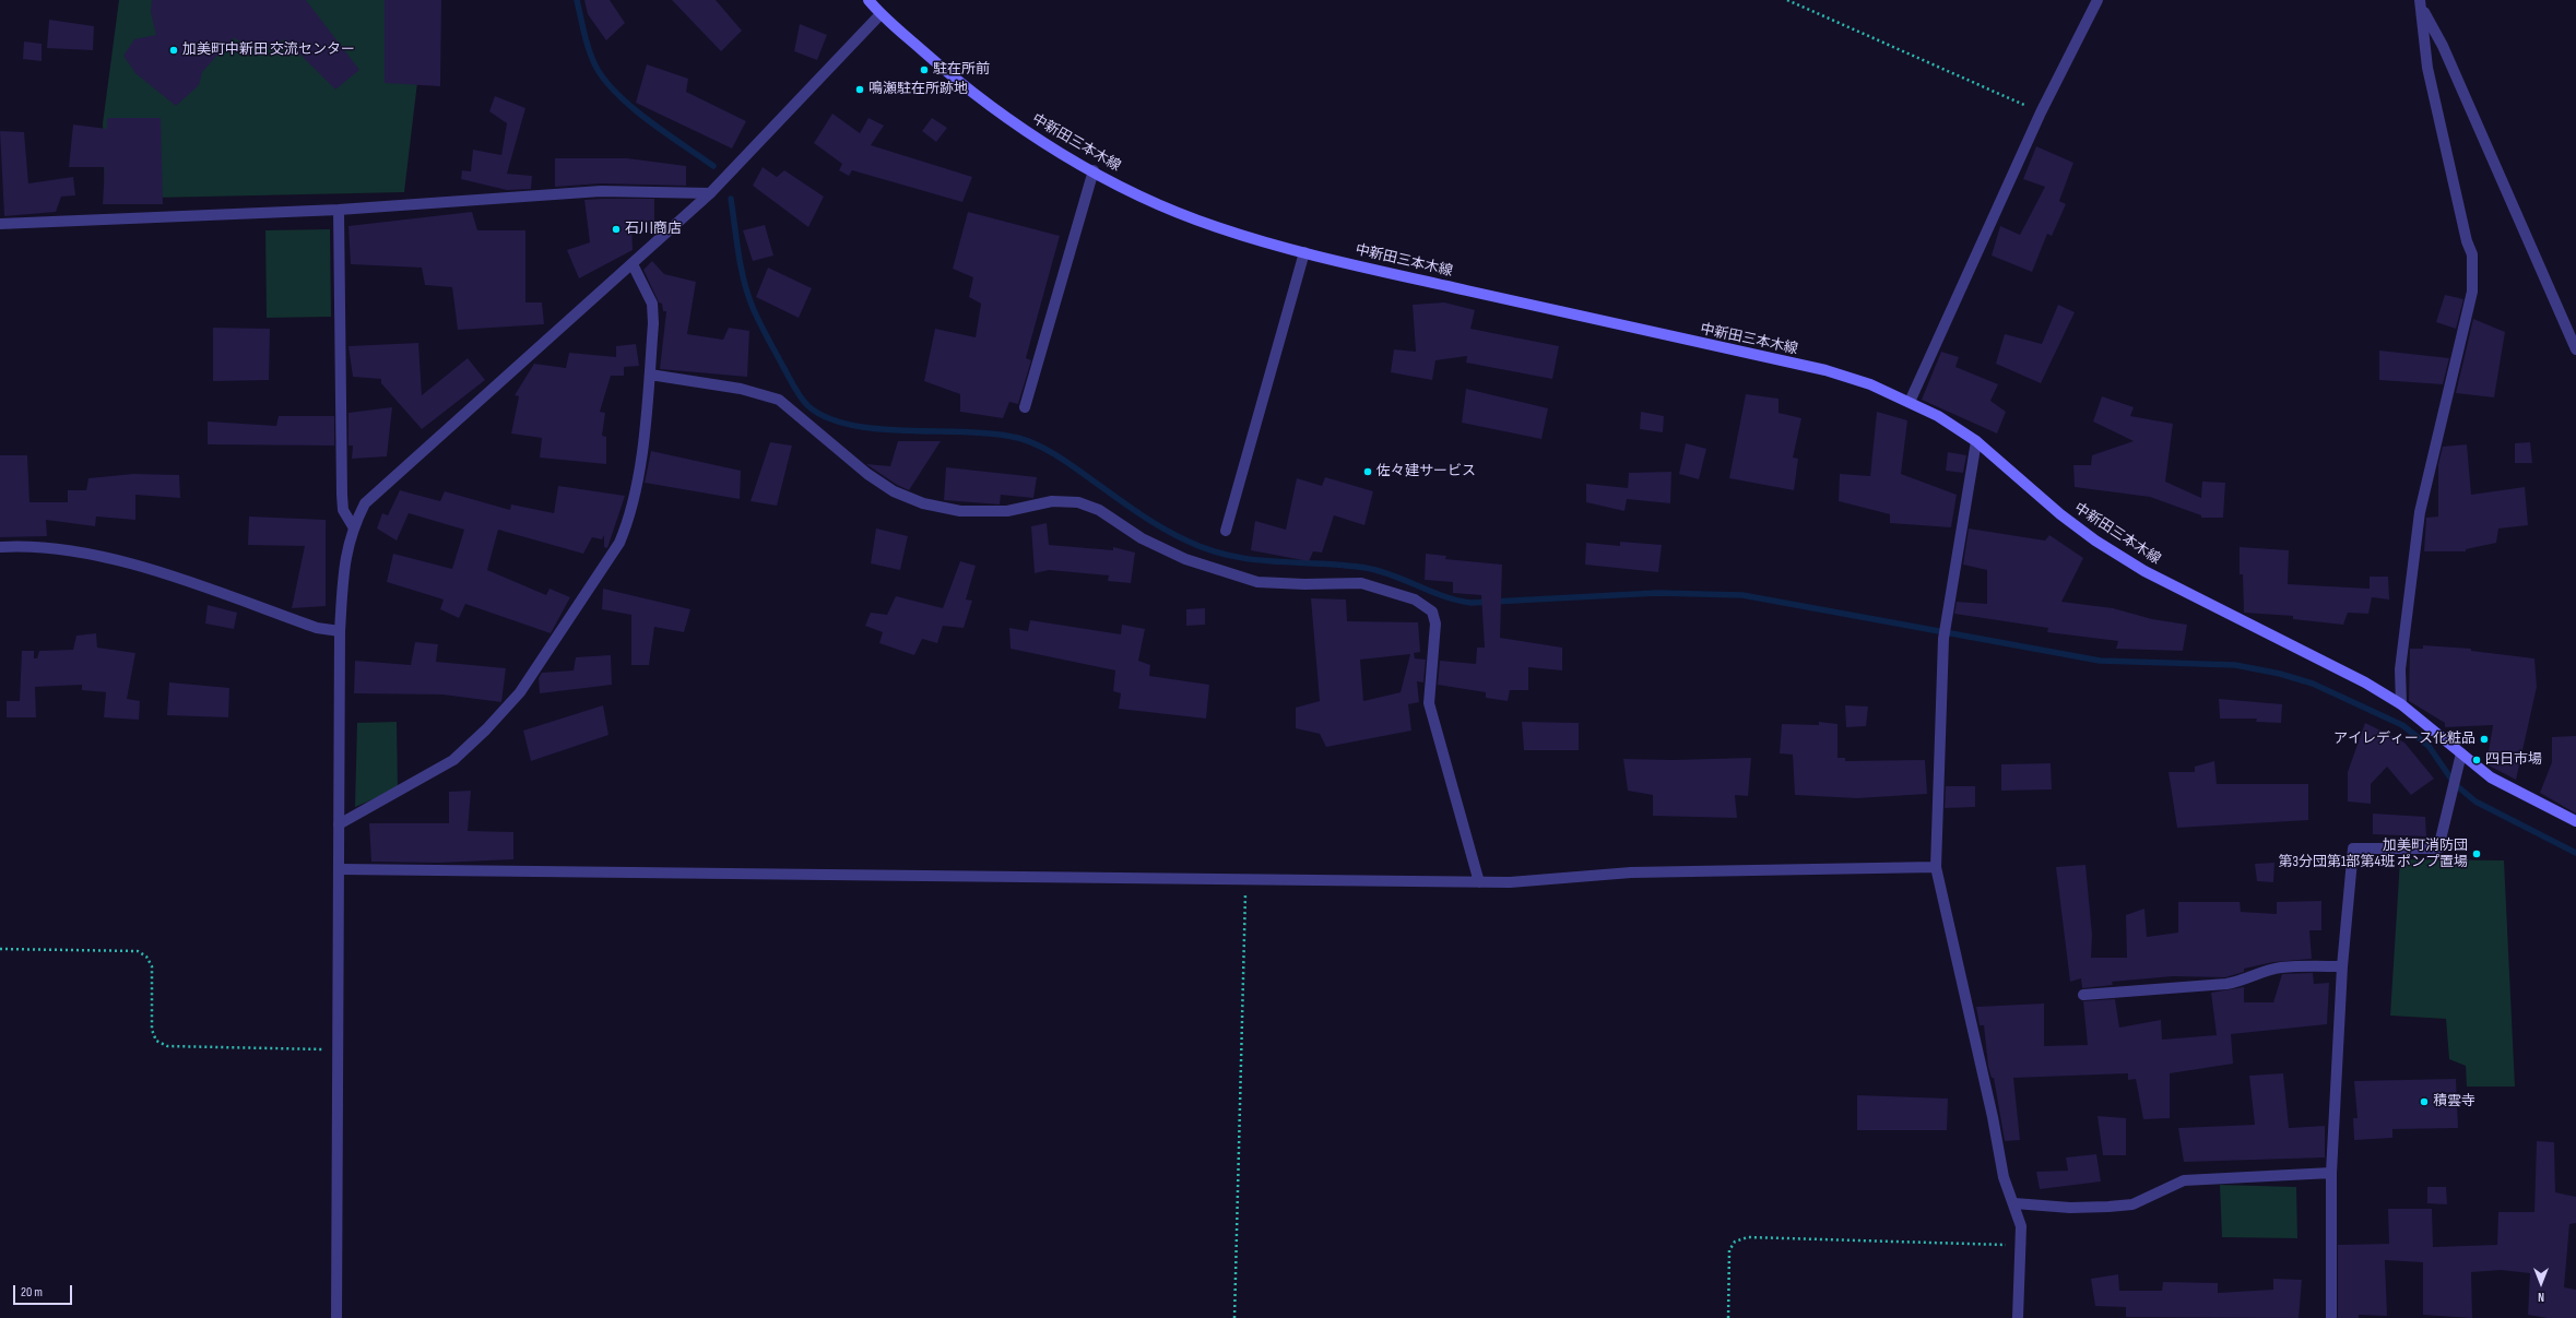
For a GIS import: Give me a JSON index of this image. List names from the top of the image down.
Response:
{
  "streets": {
    "main road": ["中新田三本木線"]
  },
  "places": [
    "加美町中新田 交流センター",
    "駐在所前",
    "鳴瀬駐在所跡地",
    "石川商店",
    "佐々建サービス",
    "アイレディース化粧品",
    "四日市場",
    "加美町消防団 第3分団第1部第4班 ポンプ置場",
    "積雲寺"
  ],
  "scale_bar": "20 m",
  "north": "bottom"
}
